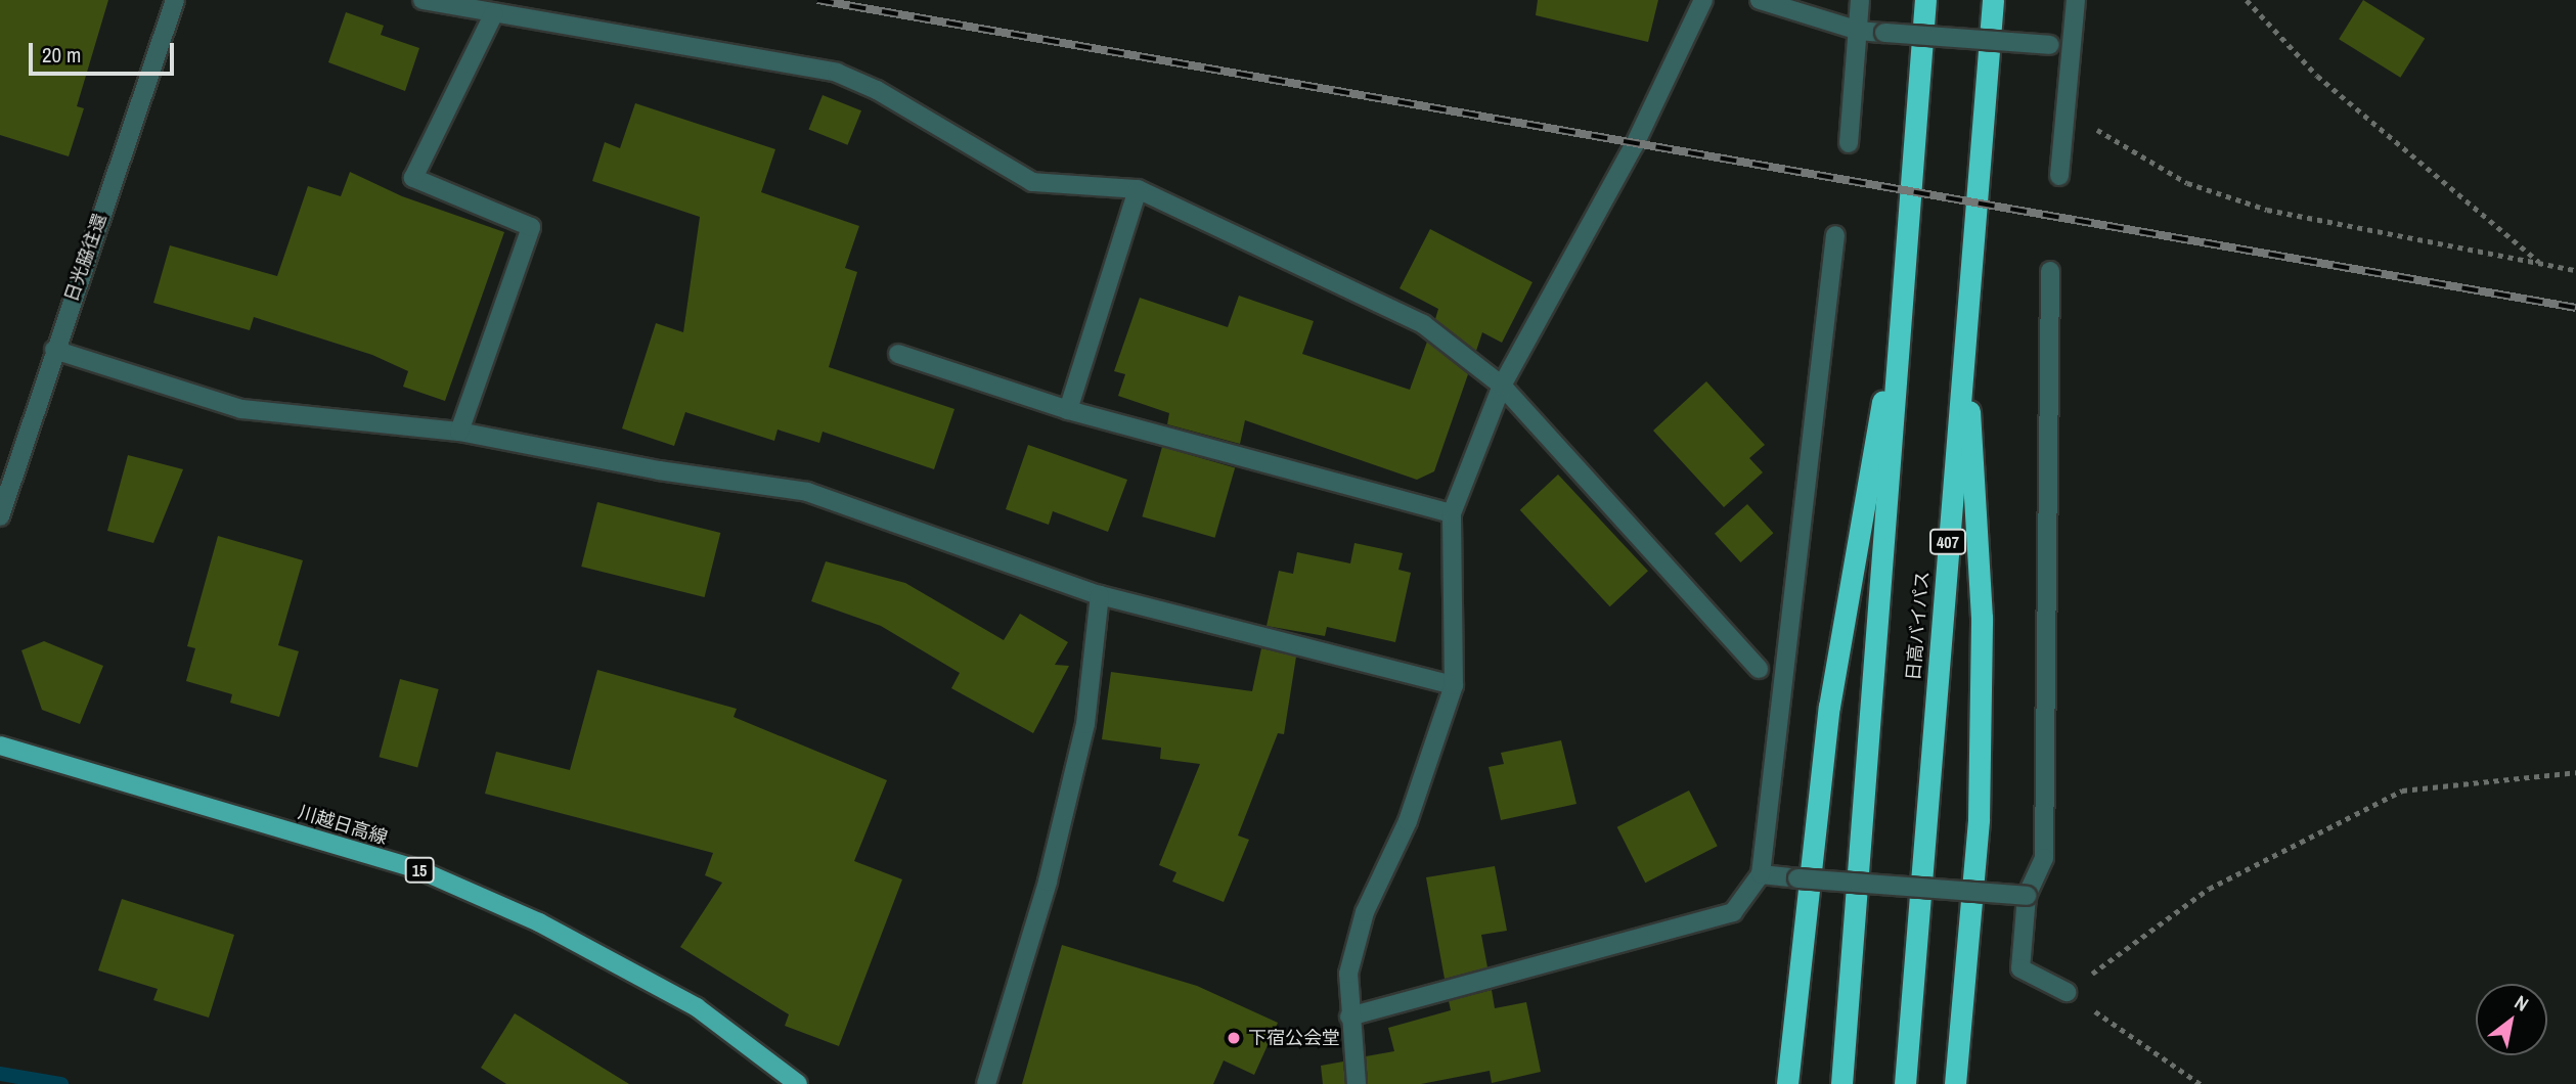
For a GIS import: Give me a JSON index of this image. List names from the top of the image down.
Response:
{
  "streets": {
    "highway": ["407", "日高バイパス"],
    "main road": ["川越日高線", "15"],
    "street": ["日光脇往還"]
  },
  "crossings": [
    ["407", "日高バイパス"]
  ],
  "places": ["下宿公会堂"],
  "scale_bar": "20 m",
  "north": "top right"
}
